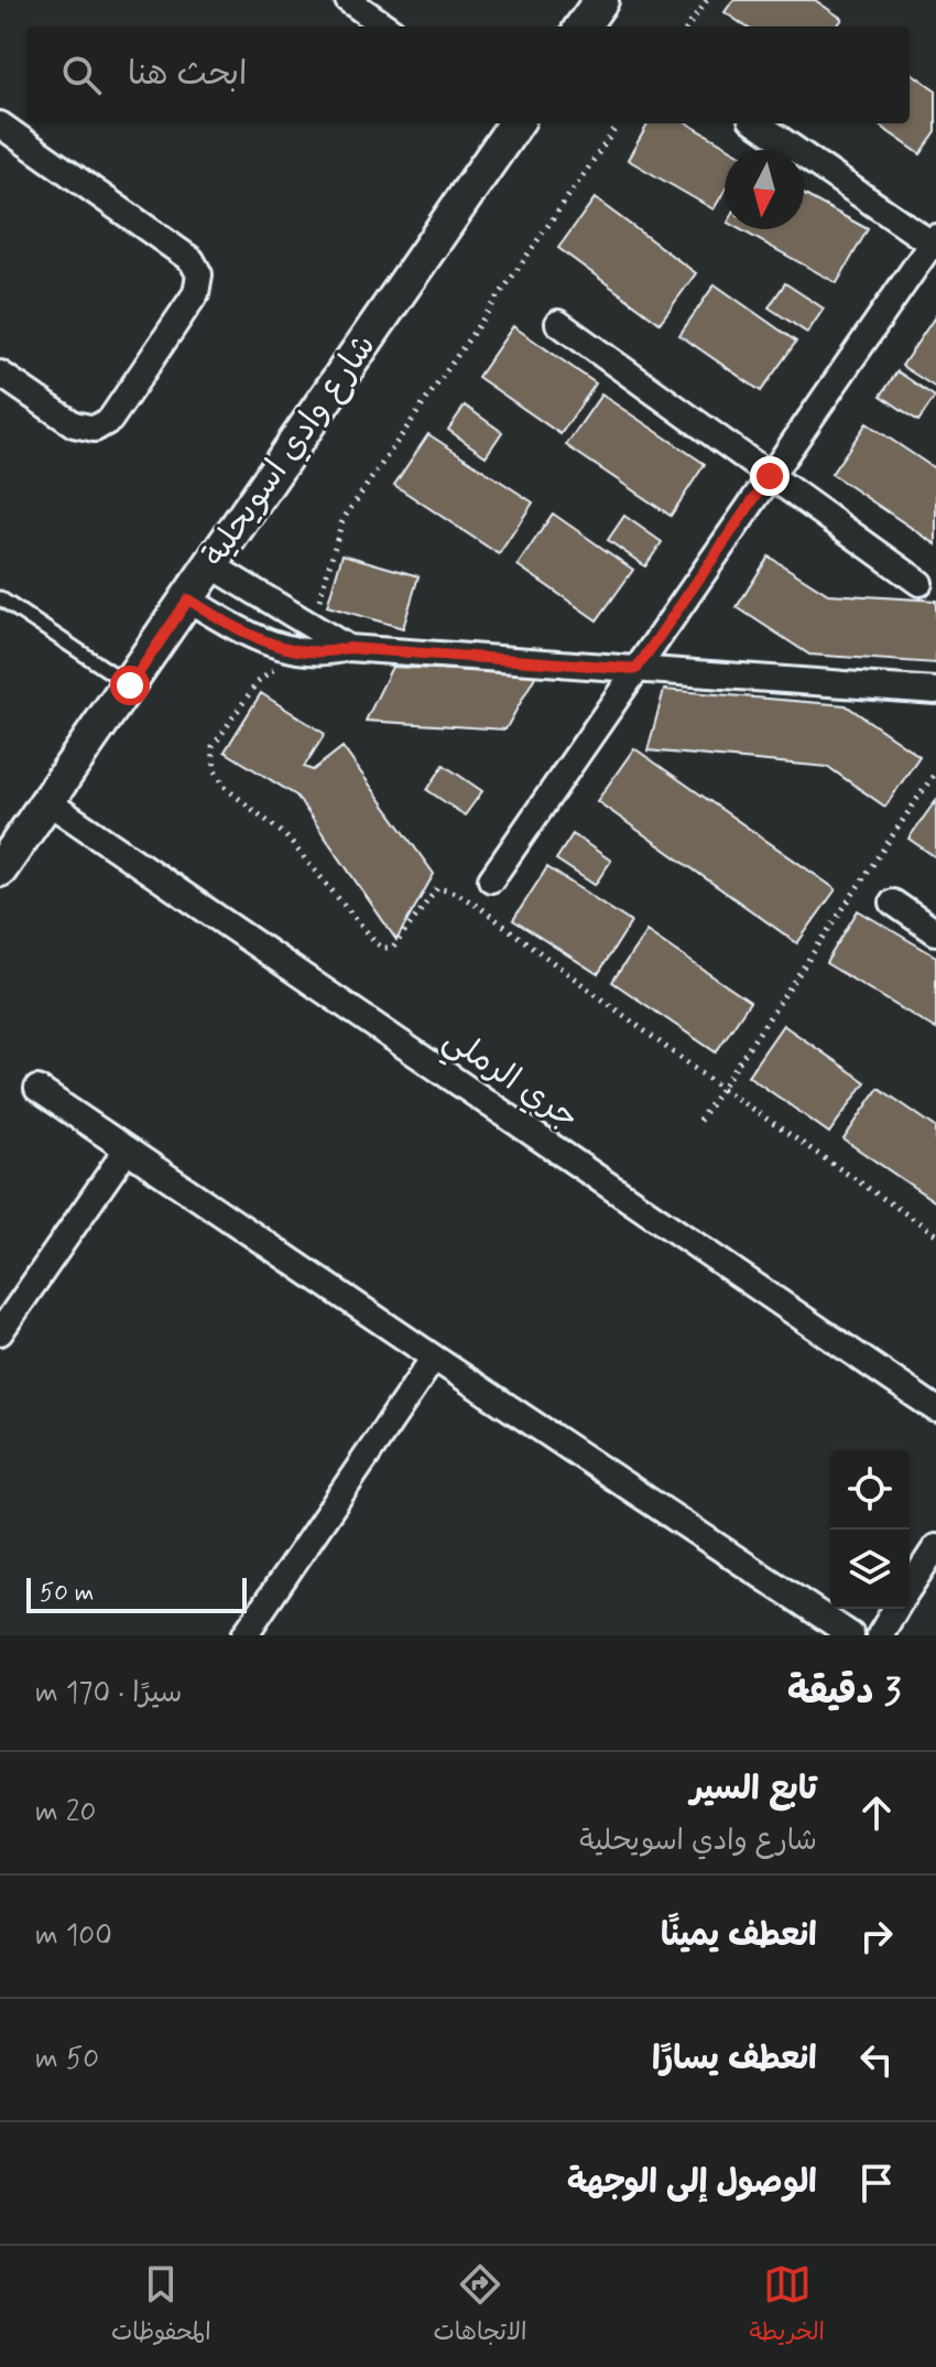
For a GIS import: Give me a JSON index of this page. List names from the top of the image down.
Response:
{
  "streets": {
    "street": ["شارع وادي اسويحلية", "جري الرملي"]
  },
  "crossings": [
    ["شارع وادي اسويحلية", "جري الرملي"]
  ],
  "scale_bar": "50 m",
  "north": "bottom",
  "page": {
    "search": "ابحث هنا",
    "scale": "50 m",
    "heading": ["3 دقيقة", "سيرًا · 170 m"],
    "list": [
      ["تابع السير", "شارع وادي اسويحلية", "20 m"],
      ["انعطف يمينًا", "100 m"],
      ["انعطف يسارًا", "50 m"],
      "الوصول إلى الوجهة"
    ],
    "nav": ["الخريطة", "الاتجاهات", "المحفوظات"]
  }
}
